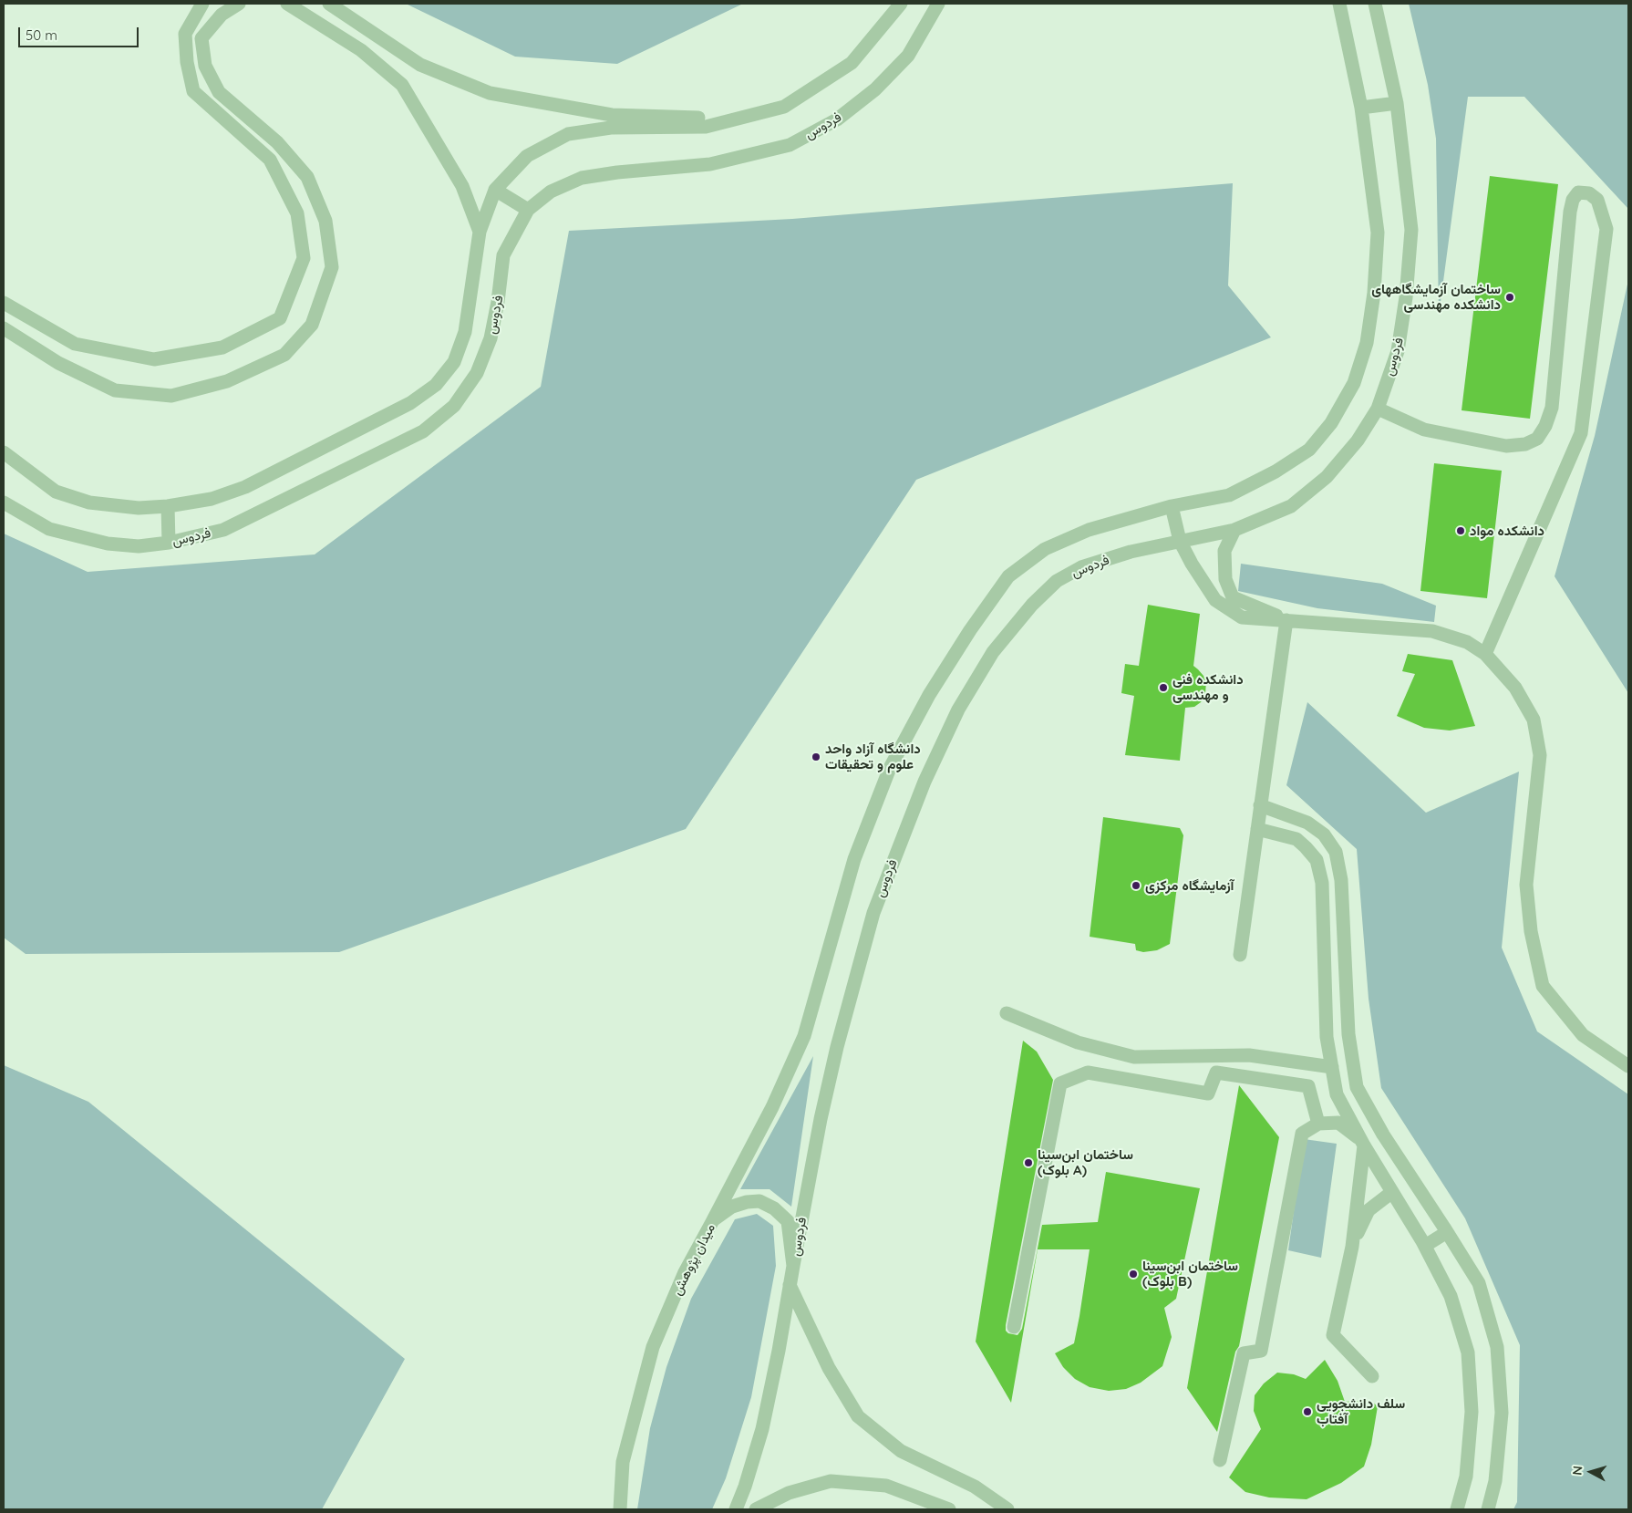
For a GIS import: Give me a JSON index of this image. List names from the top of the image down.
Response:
{
  "streets": {
    "lane": ["فردوس", "میدان پژوهش"]
  },
  "crossings": [
    ["فردوس", "میدان پژوهش"]
  ],
  "places": [
    "ساختمان آزمایشگاههای دانشکده مهندسی",
    "دانشکده مواد",
    "دانشکده فنی و مهندسی",
    "دانشگاه آزاد واحد علوم و تحقیقات",
    "آزمایشگاه مرکزی",
    "ساختمان ابن‌سینا (بلوک A)",
    "ساختمان ابن‌سینا (بلوک B)",
    "سلف دانشجویی آفتاب"
  ],
  "scale_bar": "50 m",
  "north": "left"
}
